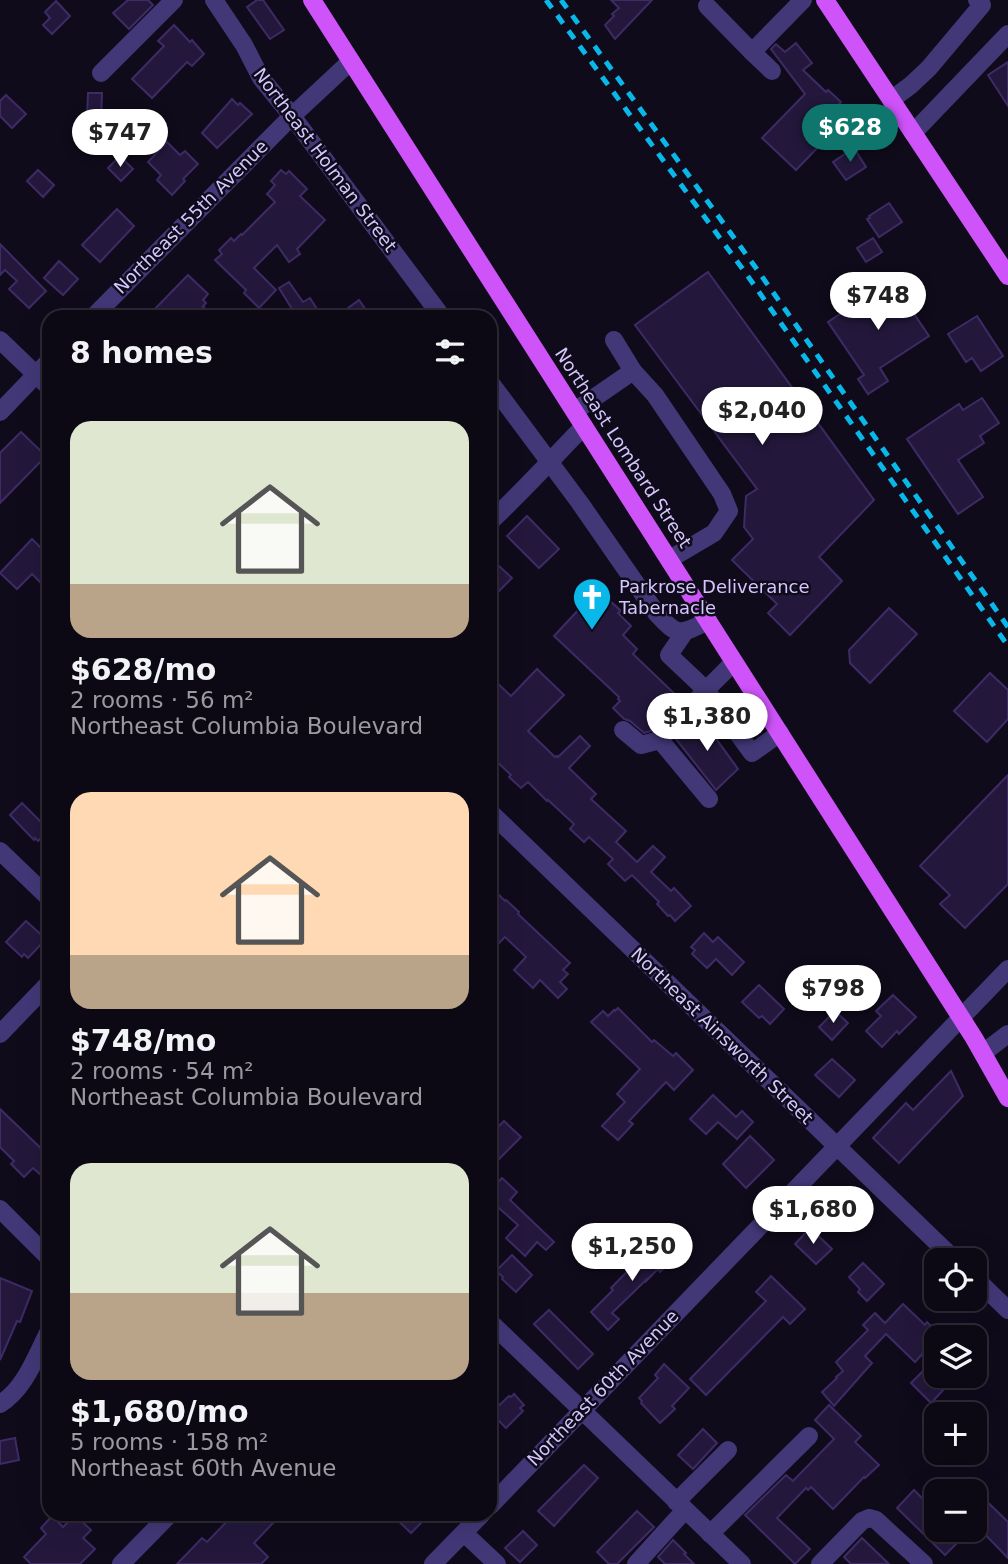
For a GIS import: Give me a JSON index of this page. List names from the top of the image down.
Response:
{
  "streets": {
    "main road": ["Northeast Lombard Street"],
    "street": [
      "Northeast Holman Street",
      "Northeast 55th Avenue",
      "Northeast Ainsworth Street",
      "Northeast 60th Avenue"
    ]
  },
  "crossings": [
    ["Northeast Holman Street", "Northeast 55th Avenue"],
    ["Northeast 55th Avenue", "Northeast Lombard Street"],
    ["Northeast Lombard Street", "Northeast 60th Avenue"],
    ["Northeast Ainsworth Street", "Northeast 60th Avenue"]
  ],
  "places": {
    "church": ["Parkrose Deliverance Tabernacle"]
  },
  "page": {
    "price": [
      "$628",
      "$747",
      "$748",
      "$2,040",
      "$1,380",
      "$798",
      "$1,680",
      "$1,250"
    ],
    "heading": "8 homes",
    "list": [
      {
        "name": "$628/mo",
        "note": "2 rooms · 56 m² · Northeast Columbia Boulevard"
      },
      {
        "name": "$748/mo",
        "note": "2 rooms · 54 m² · Northeast Columbia Boulevard"
      },
      {
        "name": "$1,680/mo",
        "note": "5 rooms · 158 m² · Northeast 60th Avenue"
      }
    ],
    "map_buttons": ["+", "−"]
  }
}
